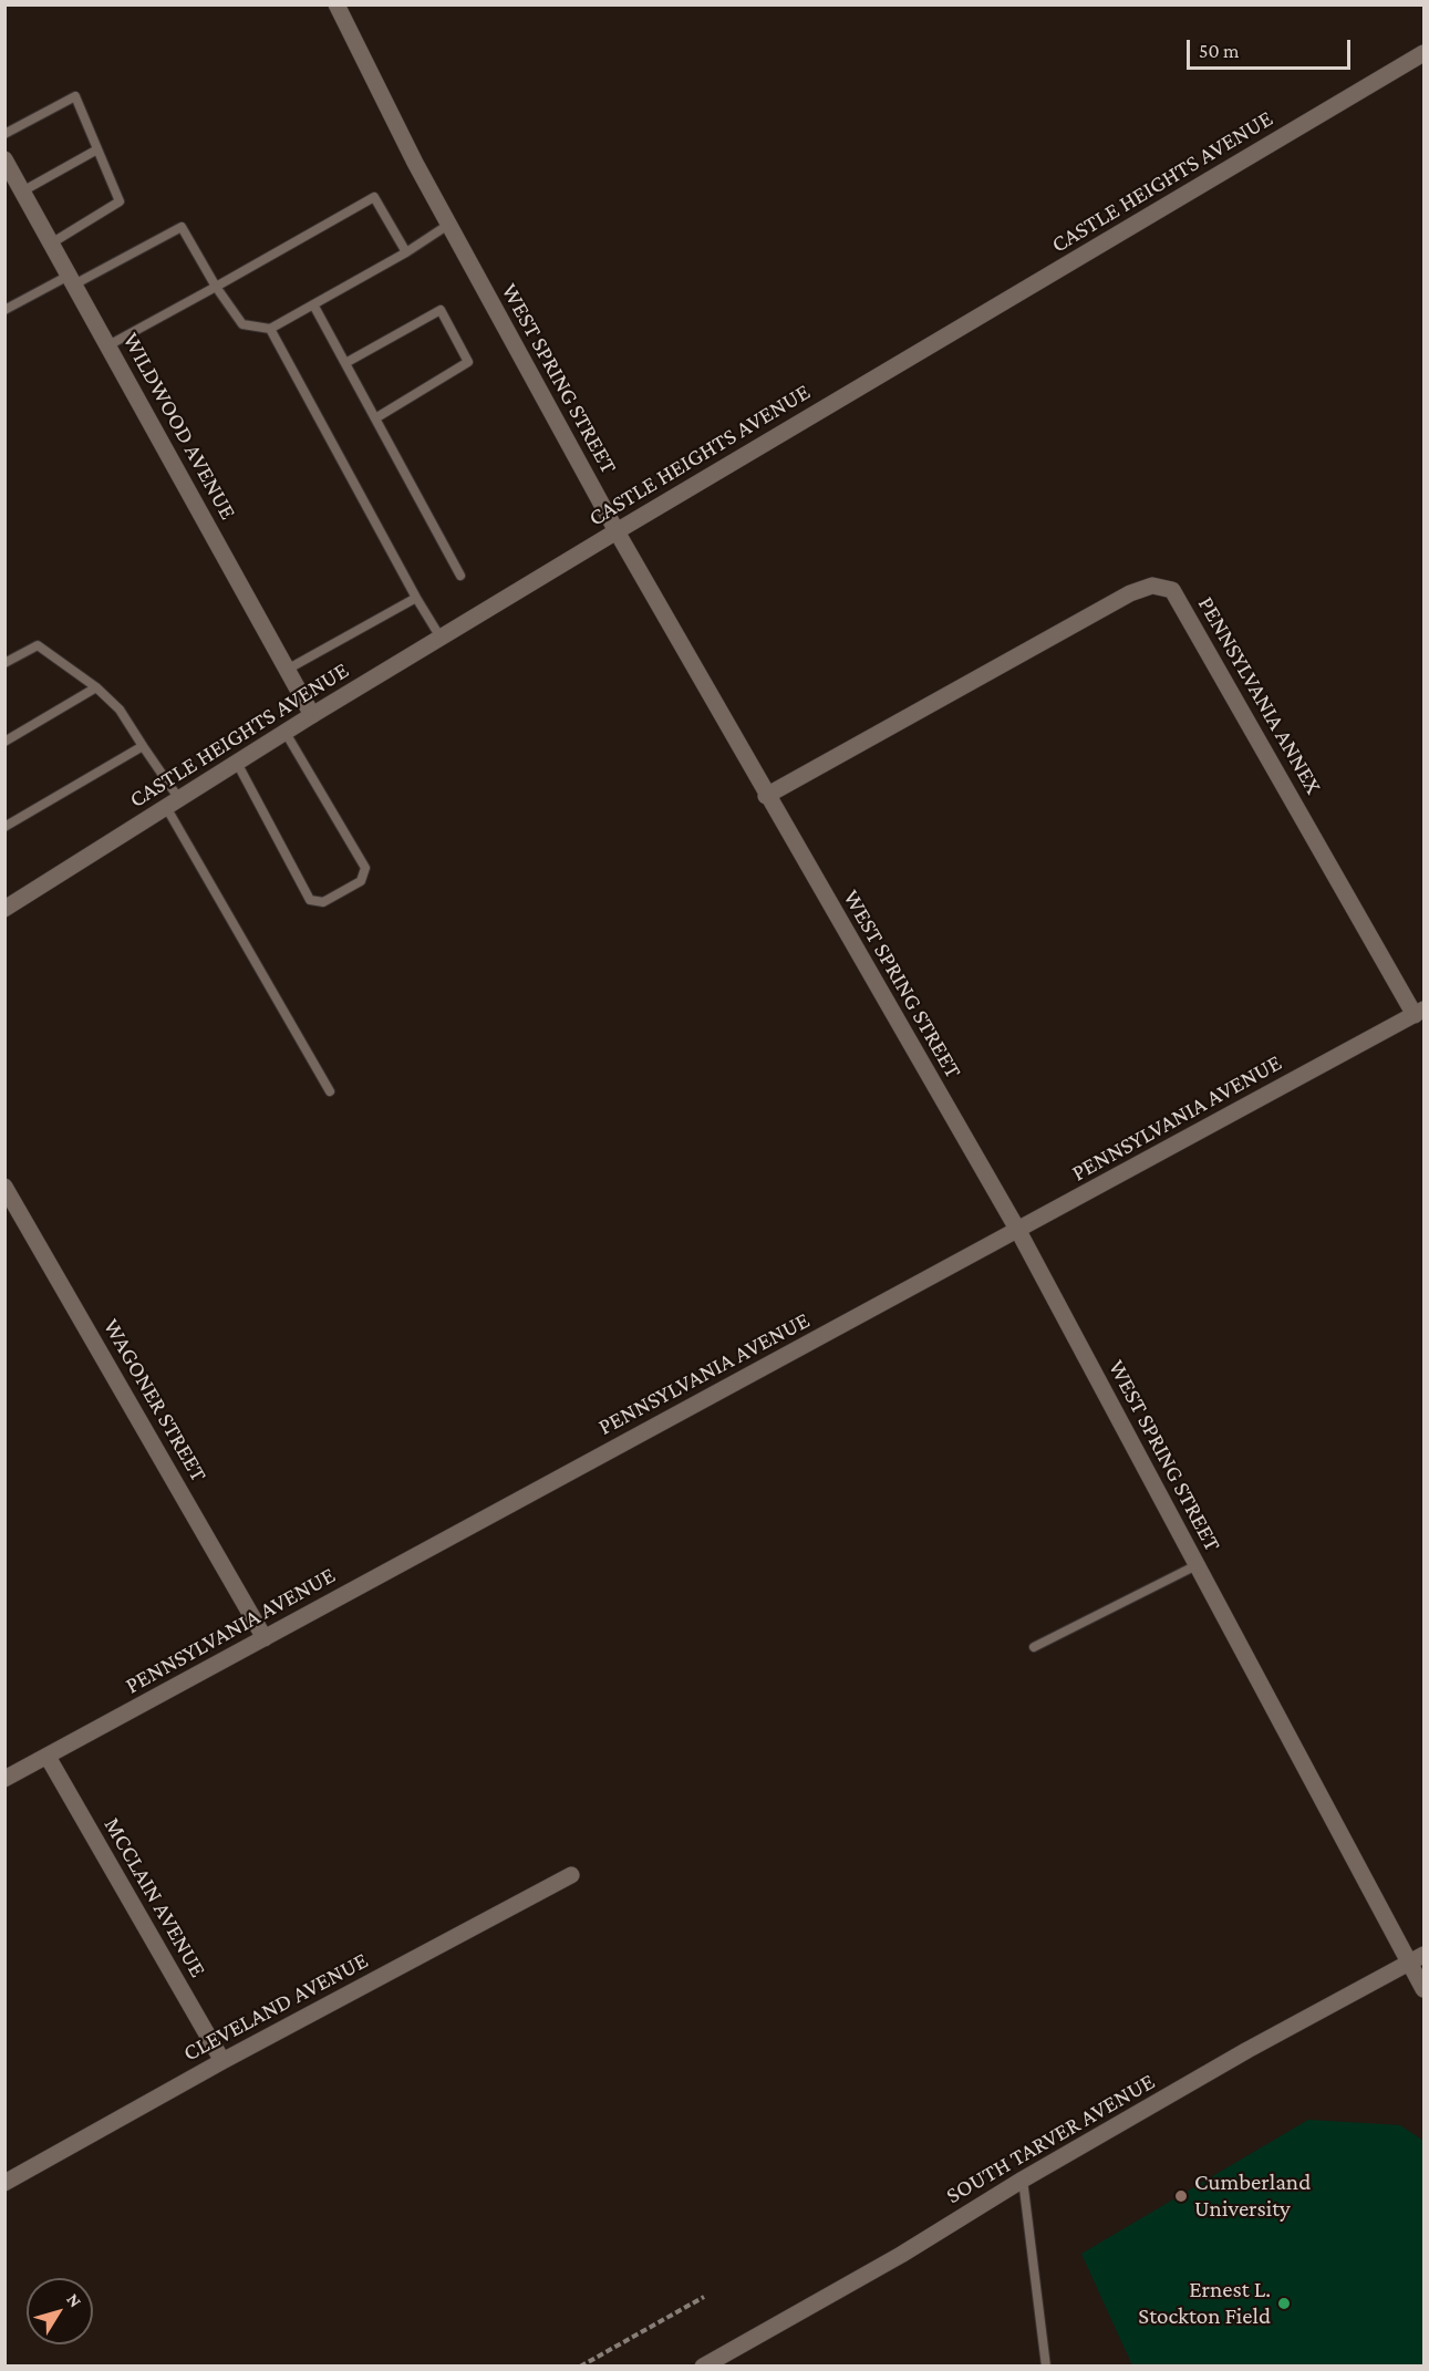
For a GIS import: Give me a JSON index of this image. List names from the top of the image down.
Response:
{
  "streets": {
    "street": [
      "CASTLE HEIGHTS AVENUE",
      "WEST SPRING STREET",
      "WILDWOOD AVENUE",
      "PENNSYLVANIA ANNEX",
      "PENNSYLVANIA AVENUE",
      "WAGONER STREET",
      "MCCLAIN AVENUE",
      "CLEVELAND AVENUE",
      "SOUTH TARVER AVENUE"
    ]
  },
  "crossings": [
    ["CASTLE HEIGHTS AVENUE", "WEST SPRING STREET"],
    ["CASTLE HEIGHTS AVENUE", "WILDWOOD AVENUE"],
    ["WEST SPRING STREET", "PENNSYLVANIA ANNEX"],
    ["WEST SPRING STREET", "PENNSYLVANIA AVENUE"],
    ["WEST SPRING STREET", "SOUTH TARVER AVENUE"],
    ["PENNSYLVANIA ANNEX", "PENNSYLVANIA AVENUE"],
    ["PENNSYLVANIA AVENUE", "WAGONER STREET"],
    ["PENNSYLVANIA AVENUE", "MCCLAIN AVENUE"],
    ["MCCLAIN AVENUE", "CLEVELAND AVENUE"]
  ],
  "places": ["Cumberland University", "Ernest L. Stockton Field"],
  "scale_bar": "50 m",
  "north": "top right"
}
